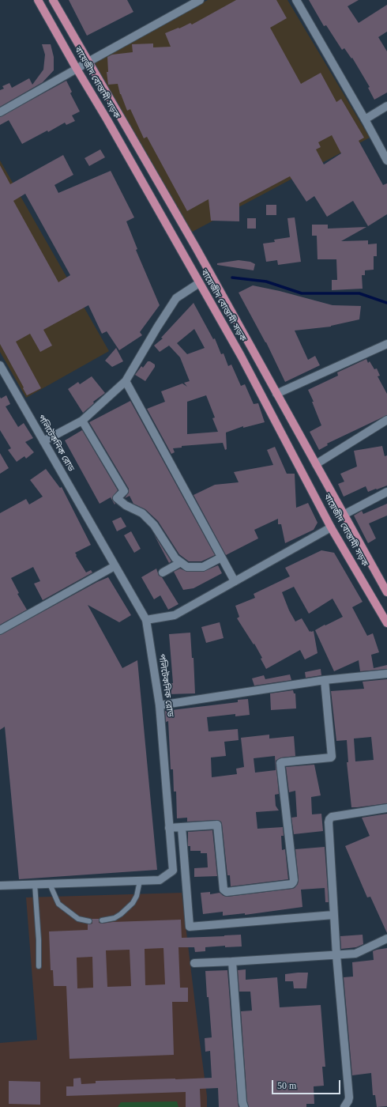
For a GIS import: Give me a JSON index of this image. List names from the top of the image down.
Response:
{
  "streets": {
    "main road": ["বায়েজীদ বোস্তামী সড়ক"],
    "street": ["পলিটেকনিক রোড"]
  },
  "scale_bar": "50 m"
}
